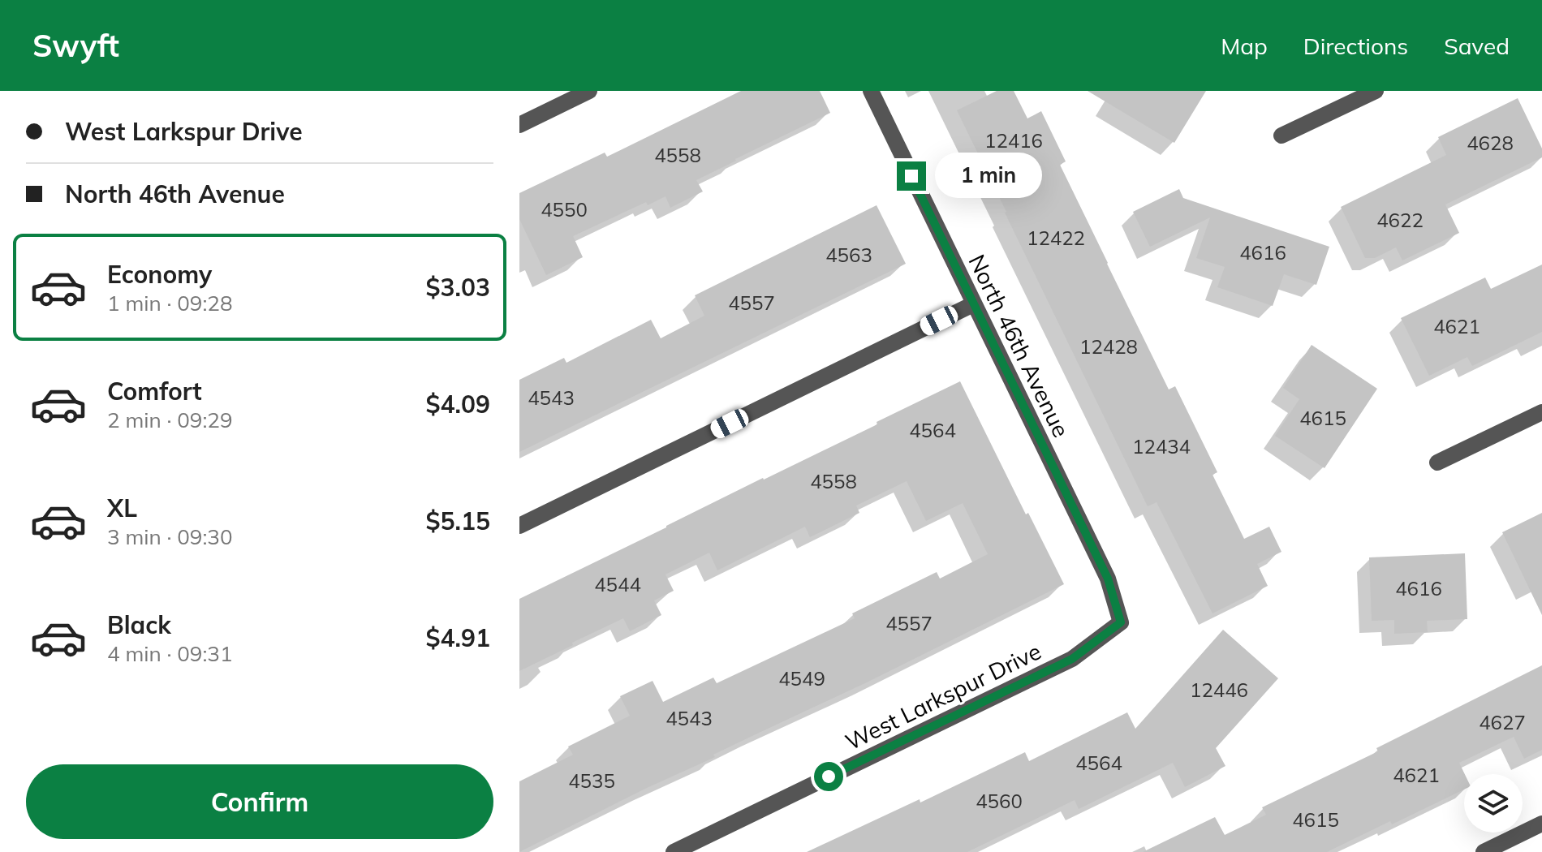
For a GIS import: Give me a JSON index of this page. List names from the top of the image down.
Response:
{
  "streets": {
    "street": ["North 46th Avenue", "West Larkspur Drive"]
  },
  "crossings": [
    ["North 46th Avenue", "West Larkspur Drive"]
  ],
  "house_numbers": [
    "12416",
    "4628",
    "4558",
    "4550",
    "4622",
    "12422",
    "4616",
    "4563",
    "4557",
    "4621",
    "12428",
    "4543",
    "4615",
    "4564",
    "12434",
    "4558",
    "4544",
    "4616",
    "4557",
    "4549",
    "12446",
    "4543",
    "4627",
    "4564",
    "4621",
    "4535",
    "4560",
    "4615"
  ],
  "page": {
    "header": "Swyft",
    "nav": ["Map", "Directions", "Saved"],
    "banner": ["West Larkspur Drive", "North 46th Avenue"],
    "bubble": "1 min",
    "list": [
      {
        "name": "Economy",
        "note": "1 min · 09:28",
        "value": "$3.03"
      },
      {
        "name": "Comfort",
        "note": "2 min · 09:29",
        "value": "$4.09"
      },
      {
        "name": "XL",
        "note": "3 min · 09:30",
        "value": "$5.15"
      },
      {
        "name": "Black",
        "note": "4 min · 09:31",
        "value": "$4.91"
      }
    ],
    "buttons": "Confirm"
  }
}
